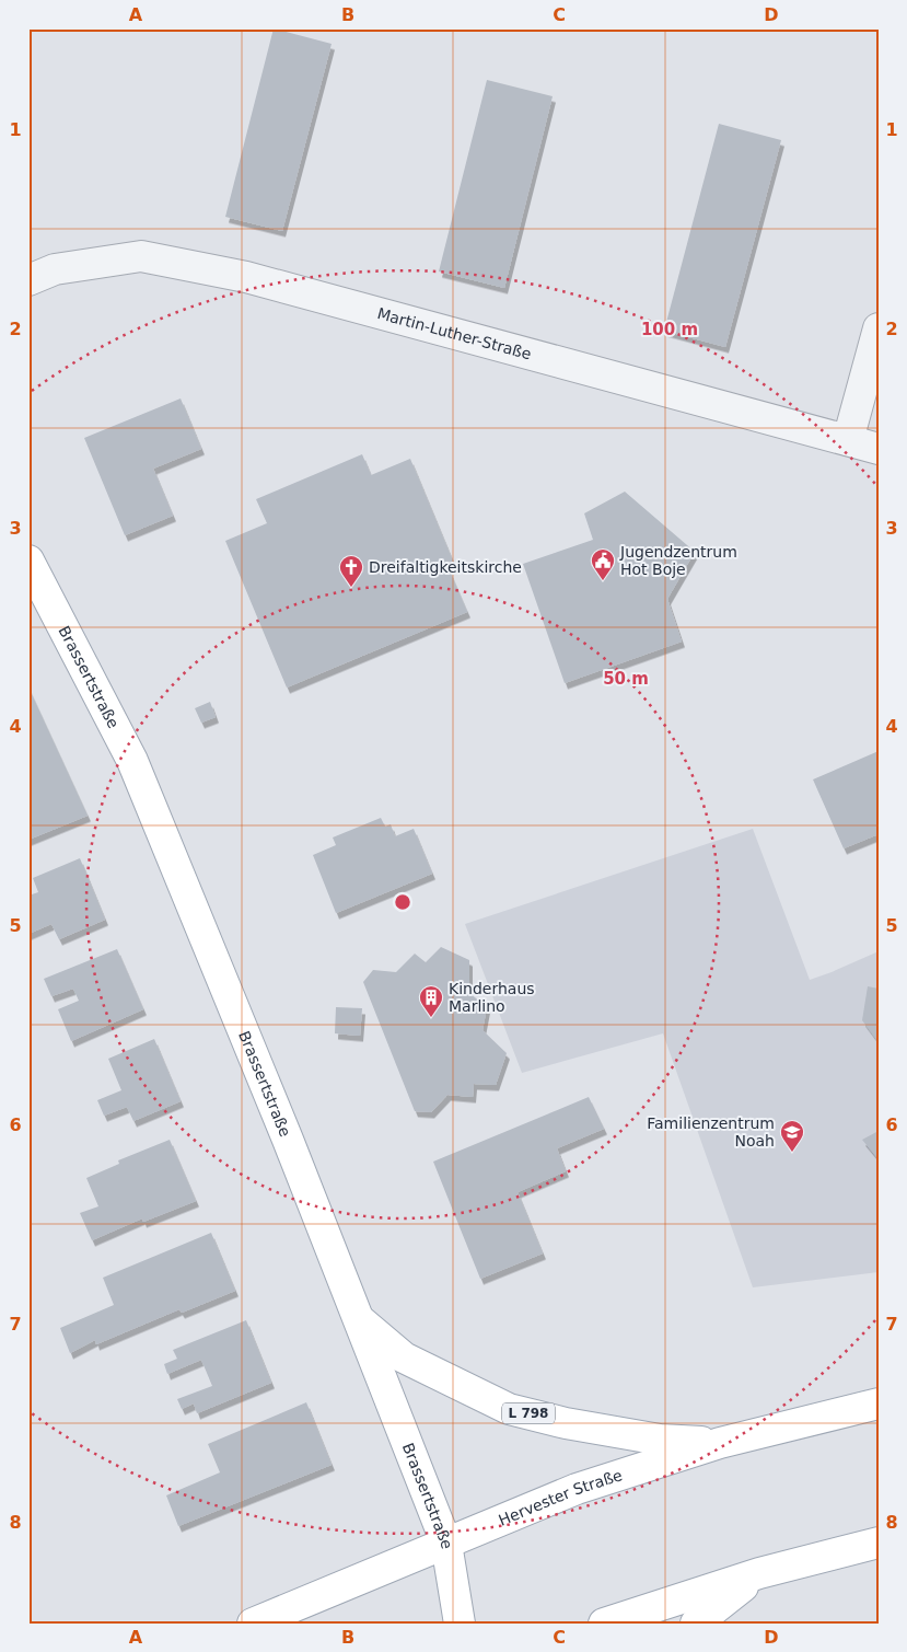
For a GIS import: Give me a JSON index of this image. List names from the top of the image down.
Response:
{
  "streets": {
    "main road": ["Brassertstraße", "L 798", "Hervester Straße"],
    "street": ["Martin-Luther-Straße"]
  },
  "crossings": [
    ["Brassertstraße", "L 798"],
    ["Brassertstraße", "Hervester Straße"],
    ["L 798", "Hervester Straße"]
  ],
  "places": {
    "public building": ["Jugendzentrum Hot Boje"],
    "church": ["Dreifaltigkeitskirche"],
    "building": ["Kinderhaus Marlino"],
    "school or university": ["Familienzentrum Noah"]
  },
  "grid": {
    "columns": [
      "A",
      "B",
      "C",
      "D"
    ],
    "rows": [
      "1",
      "2",
      "3",
      "4",
      "5",
      "6",
      "7",
      "8"
    ]
  },
  "rings": ["100 m", "50 m"]
}
